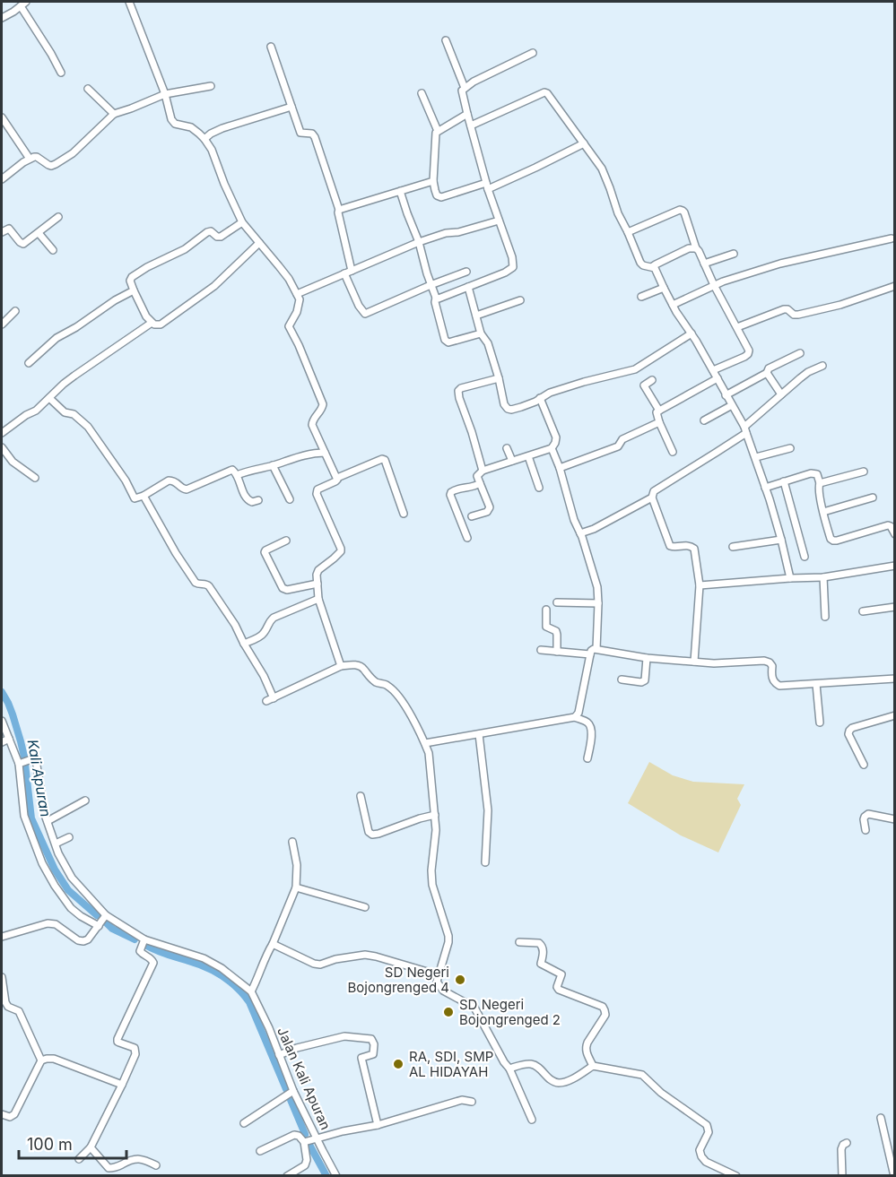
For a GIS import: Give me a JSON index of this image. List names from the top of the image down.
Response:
{
  "streets": {
    "street": ["Jalan Kali Apuran"]
  },
  "water": ["Kali Apuran"],
  "places": ["SD Negeri Bojongrenged 4", "SD Negeri Bojongrenged 2", "RA, SDI, SMP AL HIDAYAH"],
  "scale_bar": "100 m"
}
